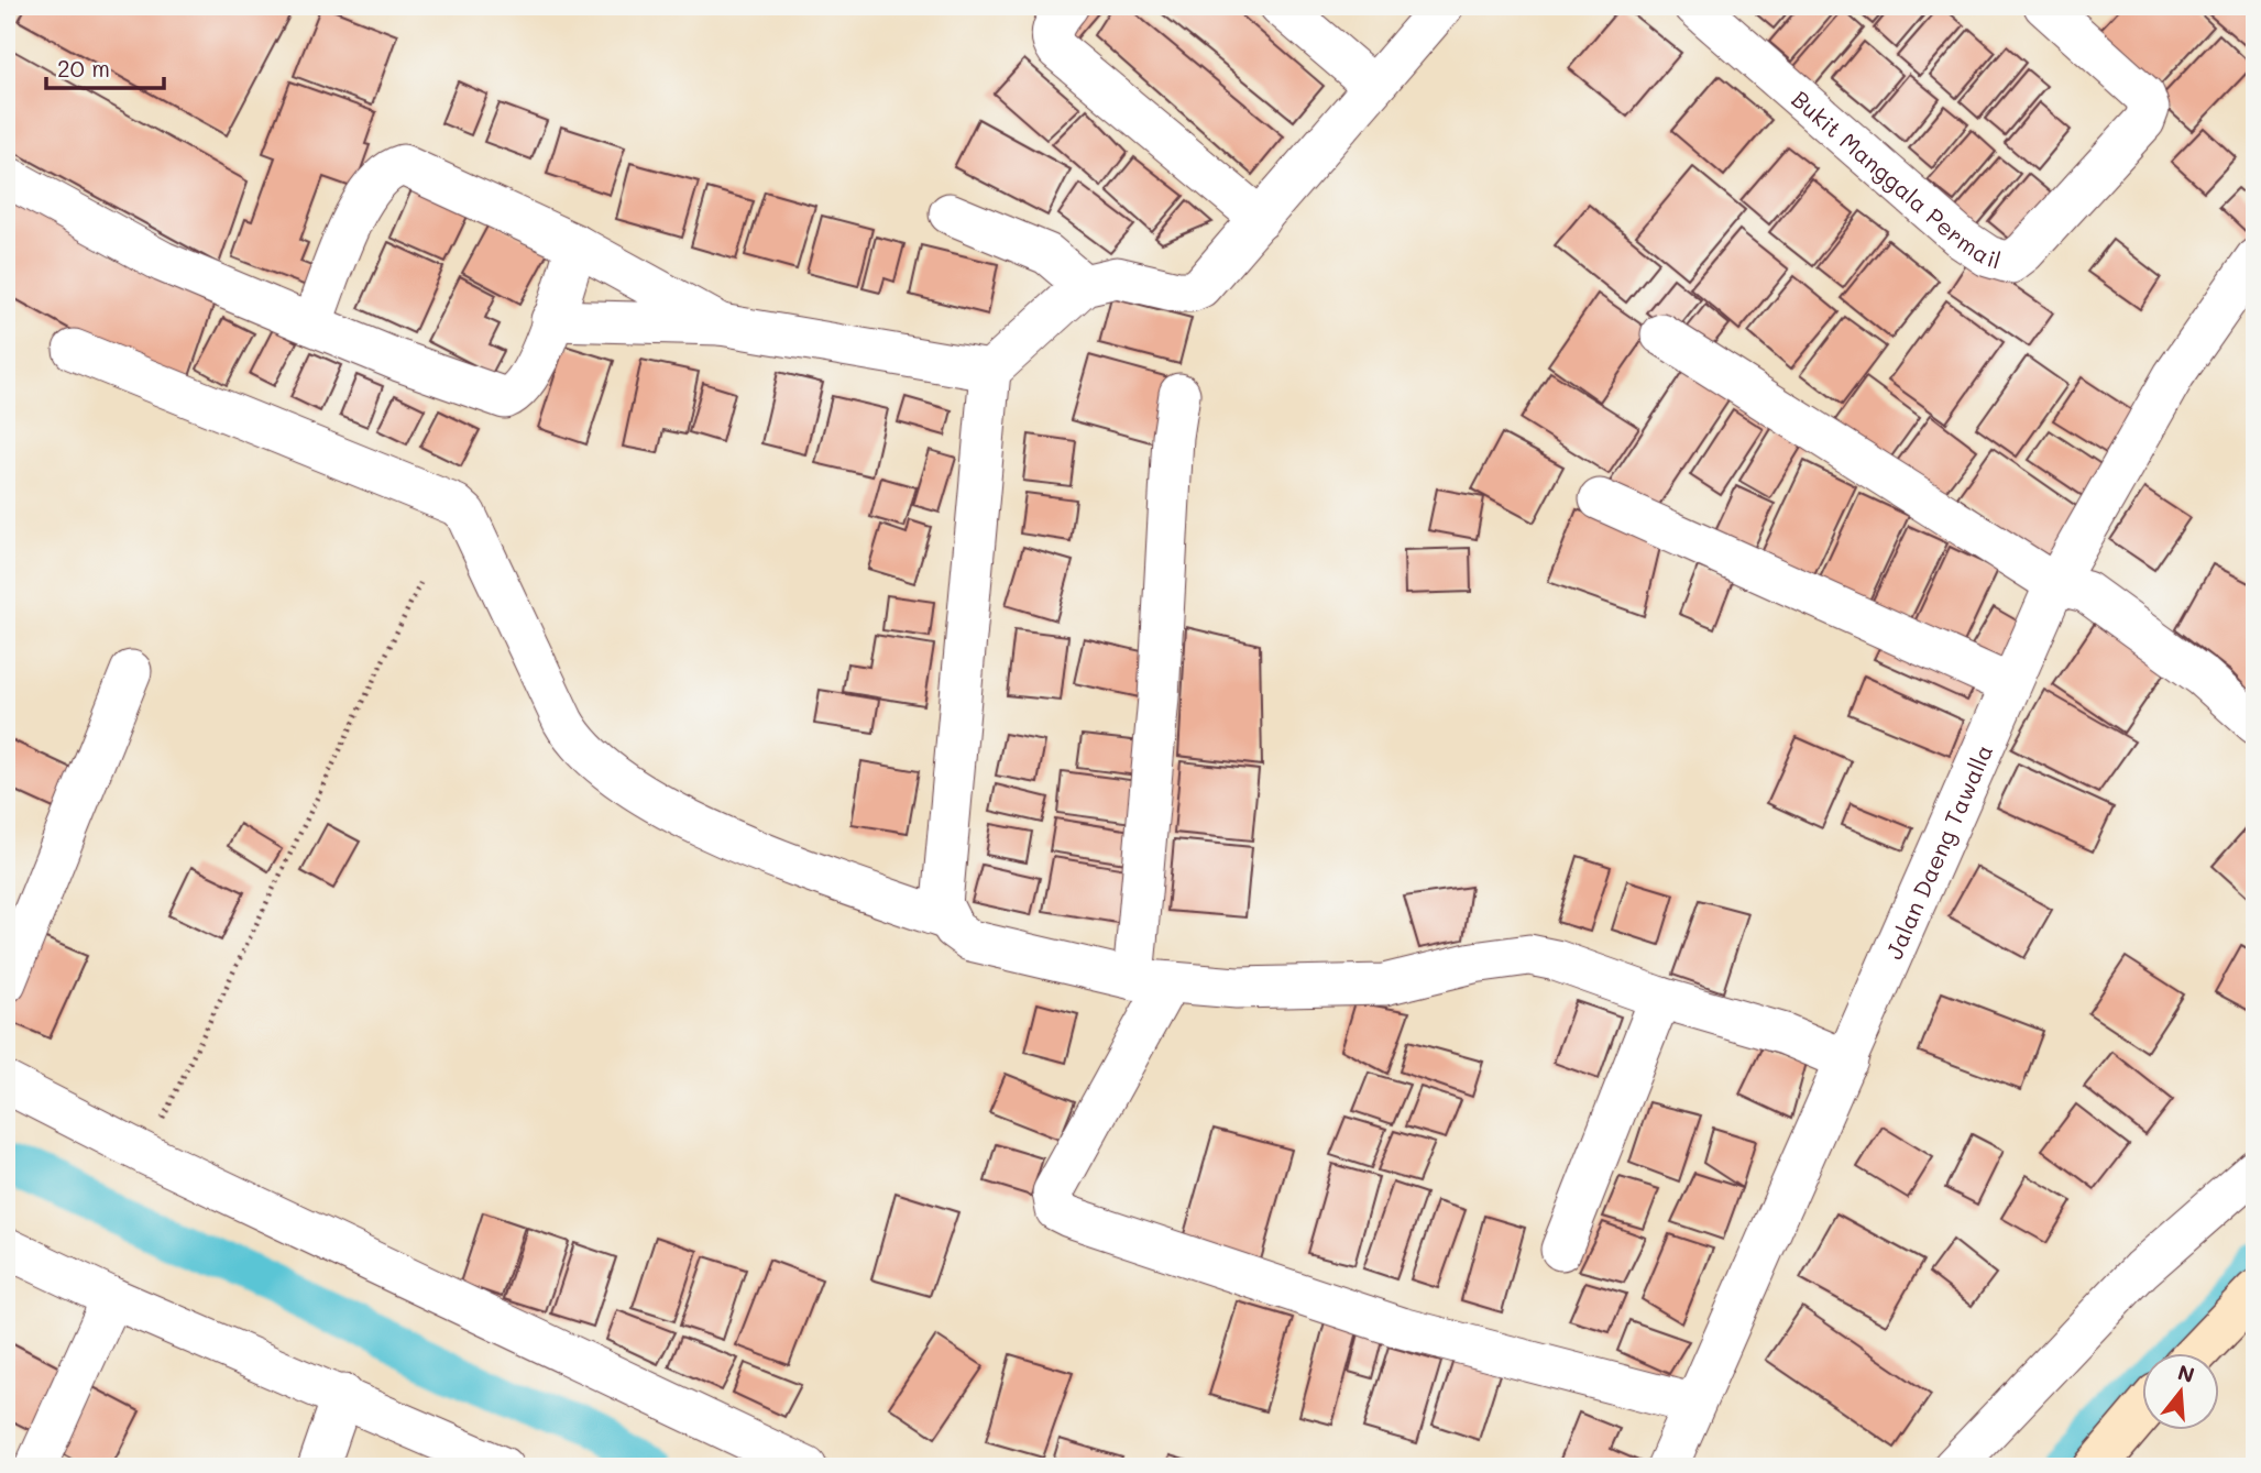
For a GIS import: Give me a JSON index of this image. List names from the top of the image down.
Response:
{
  "streets": {
    "street": ["Bukit Manggala Permail", "Jalan Daeng Tawalla"]
  },
  "scale_bar": "20 m",
  "north": "top"
}
